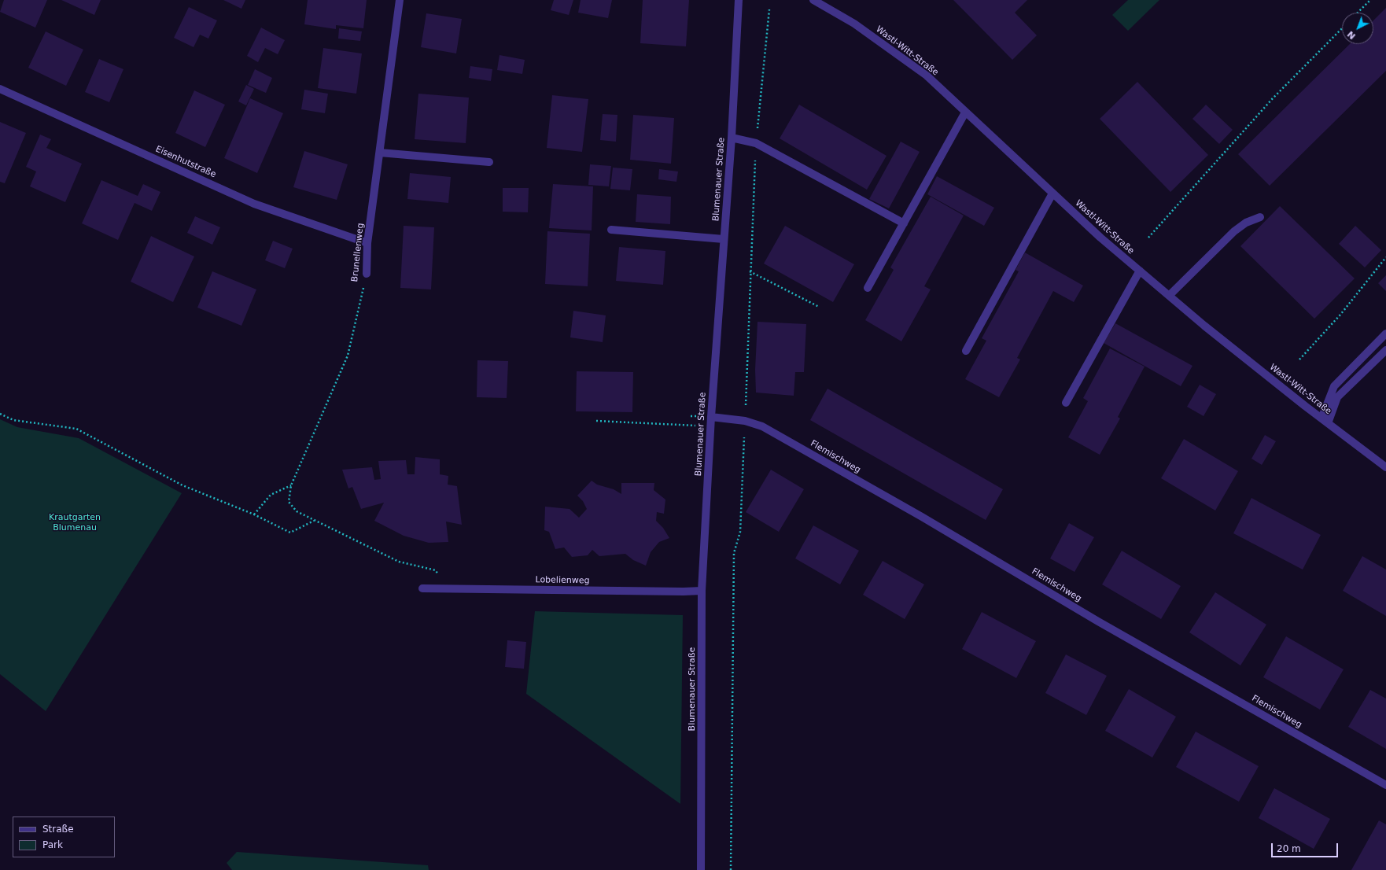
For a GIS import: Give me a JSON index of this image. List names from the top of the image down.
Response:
{
  "streets": {
    "street": [
      "Wastl-Witt-Straße",
      "Eisenhutstraße",
      "Blumenauer Straße",
      "Brunellenweg",
      "Flemischweg",
      "Lobelienweg"
    ]
  },
  "crossings": [
    ["Eisenhutstraße", "Brunellenweg"],
    ["Blumenauer Straße", "Flemischweg"],
    ["Blumenauer Straße", "Lobelienweg"]
  ],
  "parks": ["Krautgarten Blumenau"],
  "legend": ["Straße", "Park"],
  "scale_bar": "20 m",
  "north": "bottom left"
}
